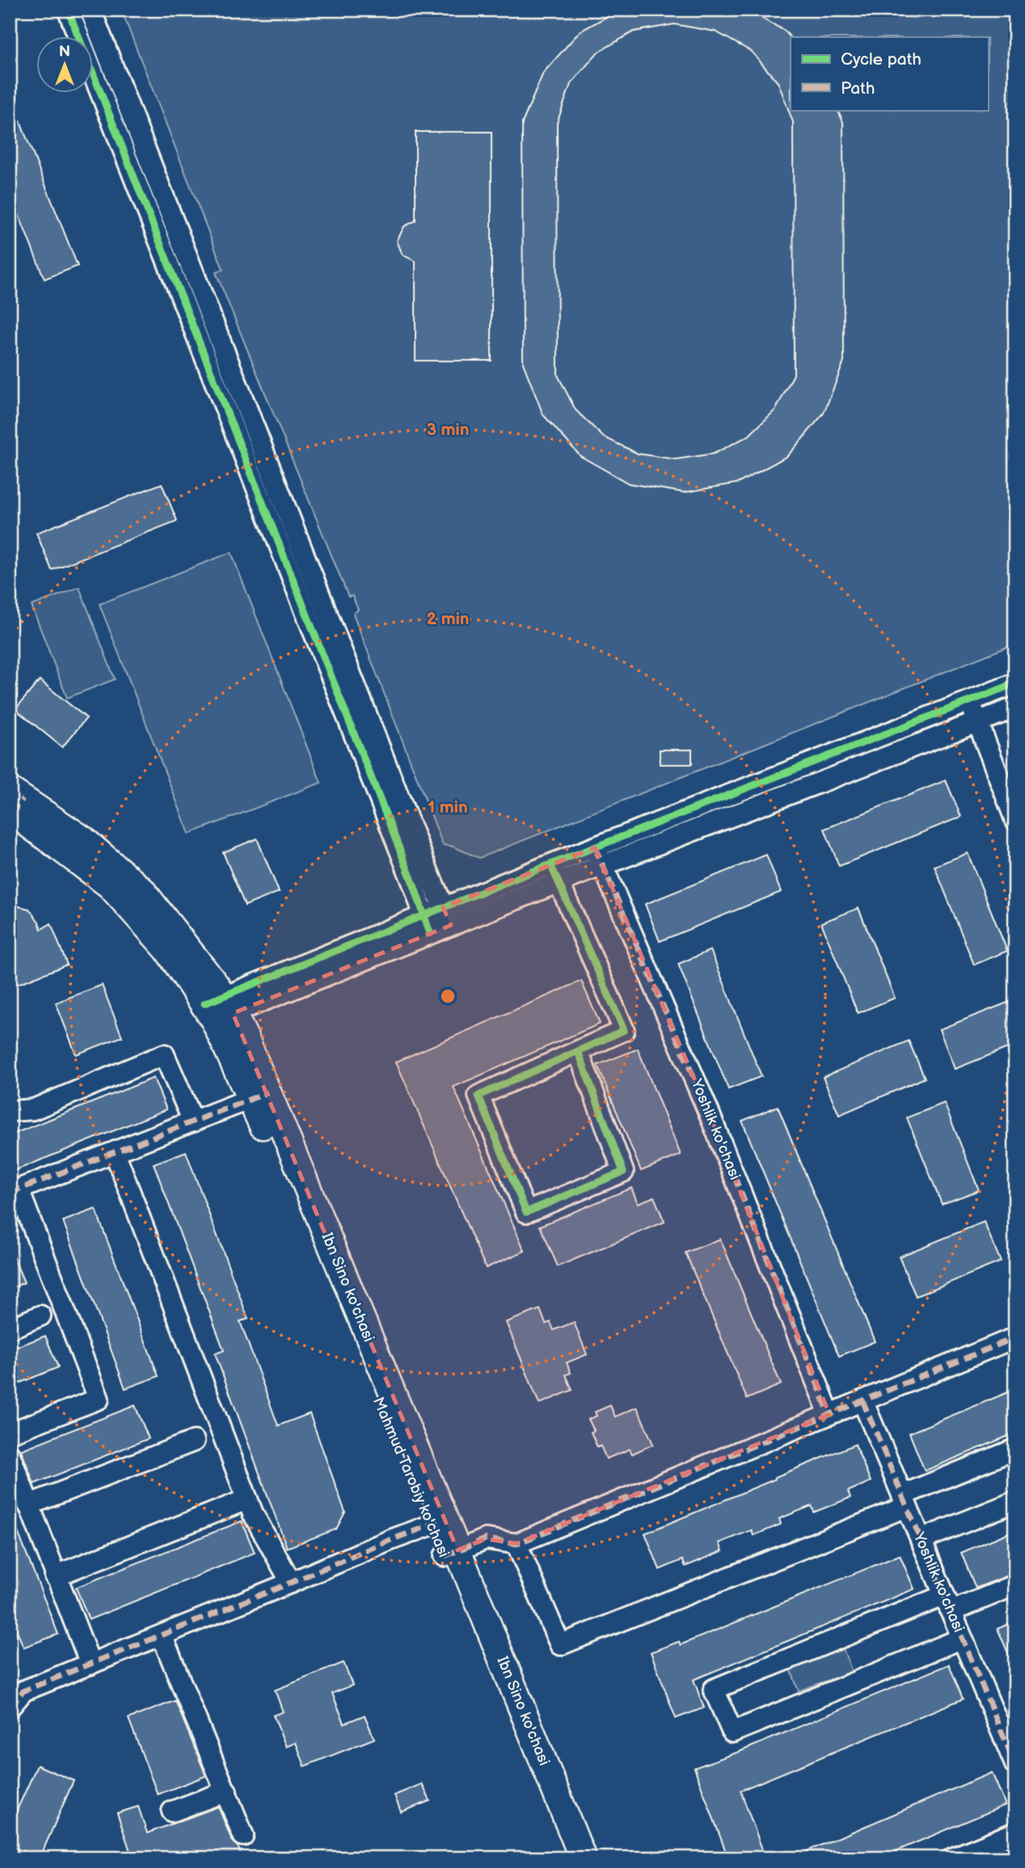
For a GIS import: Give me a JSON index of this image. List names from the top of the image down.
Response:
{
  "streets": {
    "main road": ["Ibn Sino ko'chasi", "Mahmud Tarobiy ko'chasi"],
    "street": ["Yoshlik ko'chasi"]
  },
  "crossings": [
    ["Ibn Sino ko'chasi", "Mahmud Tarobiy ko'chasi"]
  ],
  "legend": ["Cycle path", "Path"],
  "north": "top",
  "rings": ["3 min", "2 min", "1 min"]
}
